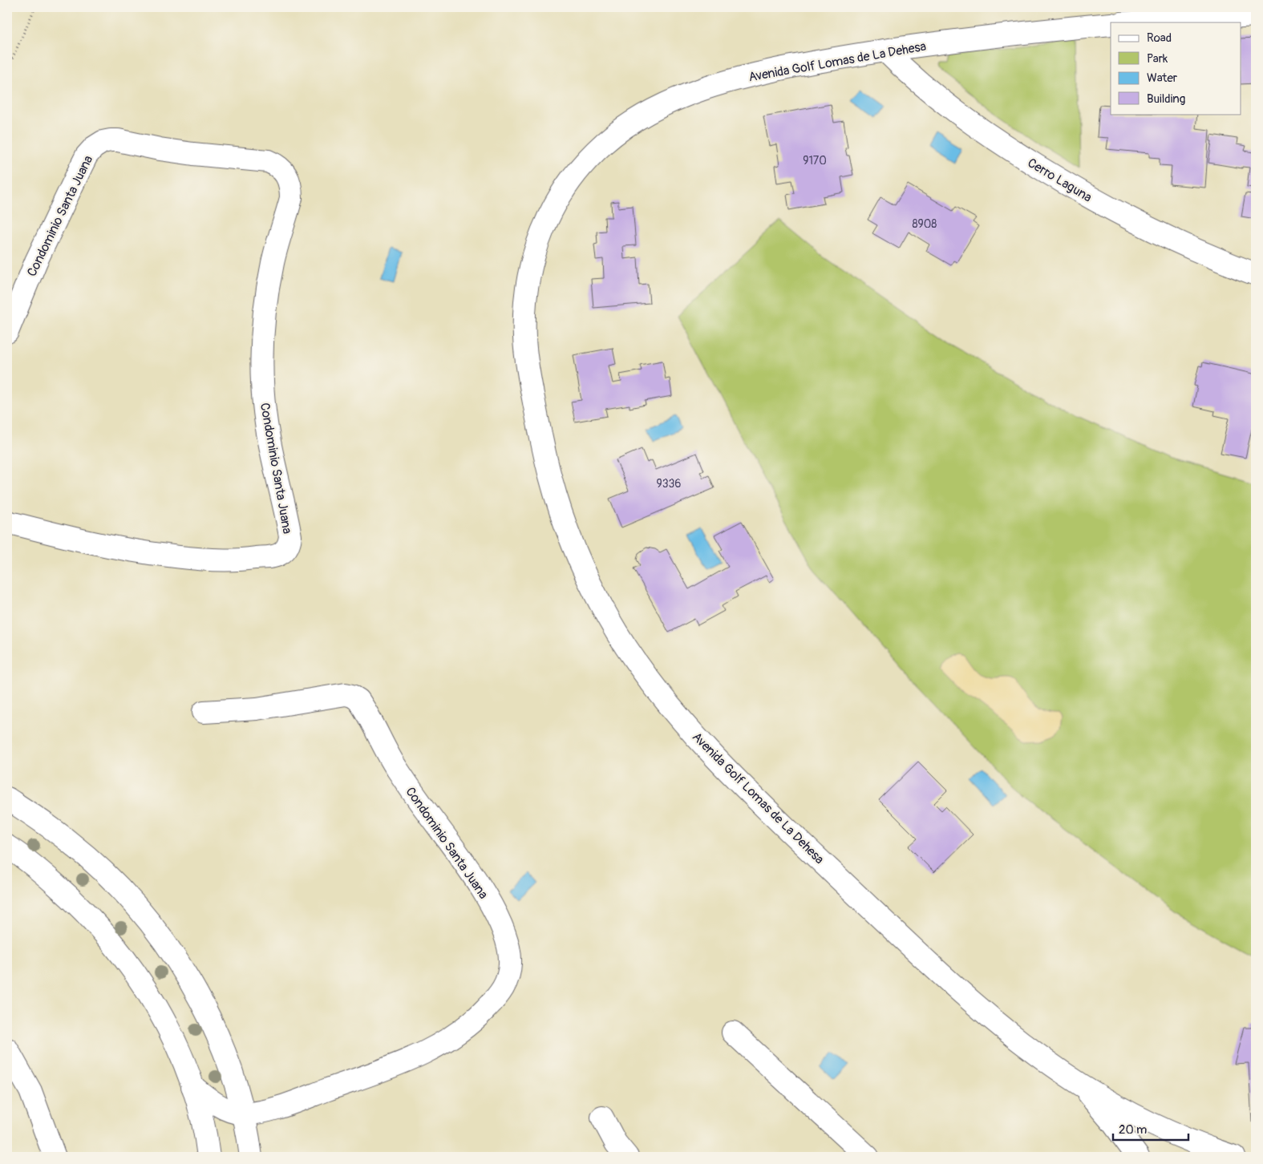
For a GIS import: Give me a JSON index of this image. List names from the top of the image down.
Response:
{
  "streets": {
    "street": ["Avenida Golf Lomas de La Dehesa", "Cerro Laguna", "Condominio Santa Juana"]
  },
  "crossings": [
    ["Avenida Golf Lomas de La Dehesa", "Cerro Laguna"]
  ],
  "house_numbers": ["9170", "8908", "9336"],
  "legend": [
    "Road",
    "Park",
    "Water",
    "Building"
  ],
  "scale_bar": "20 m"
}
